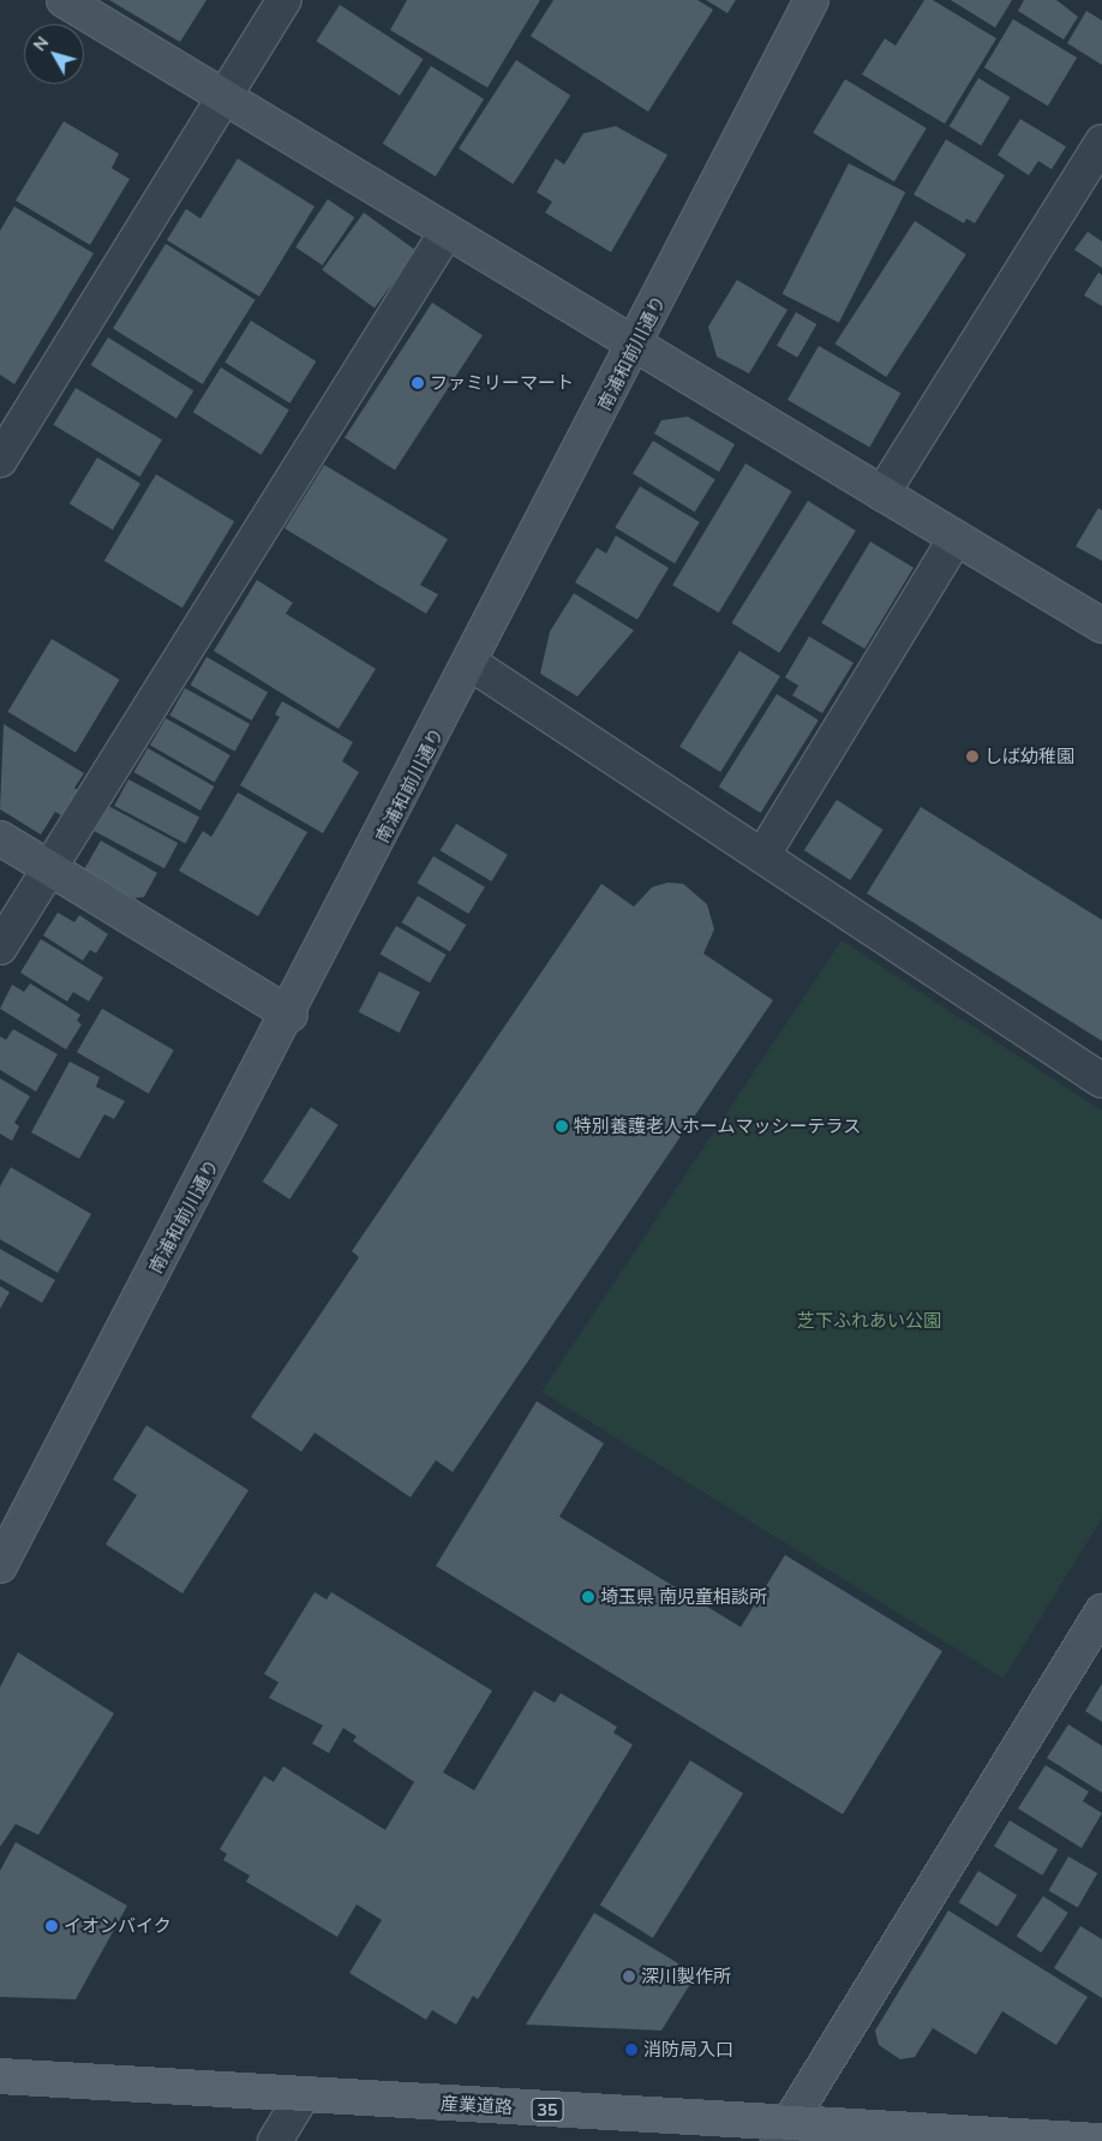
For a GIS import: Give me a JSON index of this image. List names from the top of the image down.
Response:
{
  "streets": {
    "main road": ["産業道路", "35"],
    "street": ["南浦和前川通り"]
  },
  "parks": ["芝下ふれあい公園"],
  "places": [
    "ファミリーマート",
    "しば幼稚園",
    "特別養護老人ホームマッシーテラス",
    "埼玉県 南児童相談所",
    "イオンバイク",
    "深川製作所",
    "消防局入口"
  ],
  "north": "top left"
}
